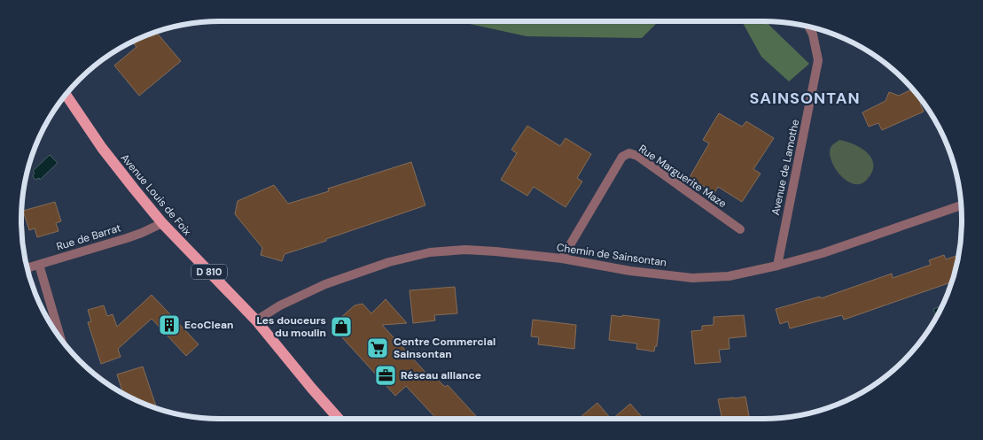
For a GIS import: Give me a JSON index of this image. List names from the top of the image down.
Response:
{
  "streets": {
    "main road": ["Avenue Louis de Foix", "D 810"],
    "street": [
      "Avenue de Lamothe",
      "Rue Marguerite Maze",
      "Rue de Barrat",
      "Chemin de Sainsontan"
    ]
  },
  "crossings": [
    ["Avenue de Lamothe", "Chemin de Sainsontan"],
    ["Rue Marguerite Maze", "Chemin de Sainsontan"],
    ["Avenue Louis de Foix", "Rue de Barrat"],
    ["Avenue Louis de Foix", "Chemin de Sainsontan"]
  ],
  "districts": ["SAINSONTAN"],
  "places": {
    "building": ["EcoClean"],
    "shop": ["Les douceurs du moulin"],
    "supermarket": ["Centre Commercial Sainsontan"],
    "office": ["Réseau alliance"]
  }
}
